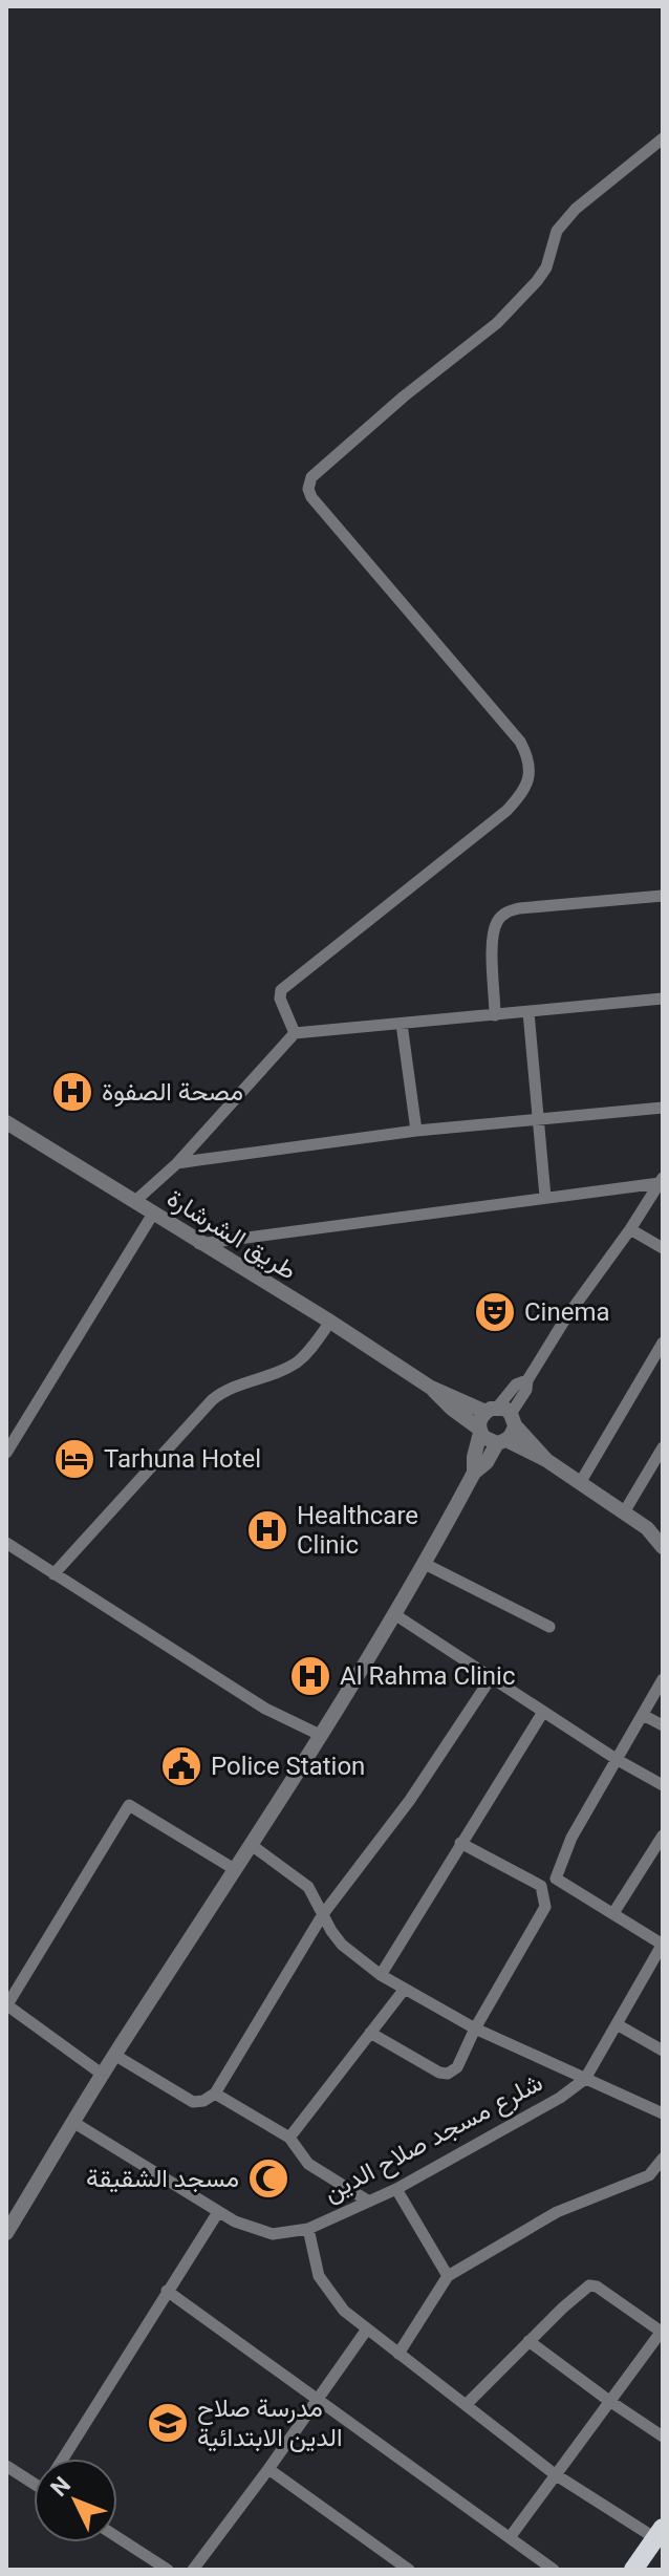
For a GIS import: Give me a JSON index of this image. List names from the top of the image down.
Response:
{
  "streets": {
    "street": ["طريق الشرشارة", "شلرع مسجد صلاح الدين"]
  },
  "places": {
    "hospital": ["مصحة الصفوة", "Healthcare Clinic", "Al Rahma Clinic"],
    "theatre": ["Cinema"],
    "hotel": ["Tarhuna Hotel"],
    "public building": ["Police Station"],
    "mosque": ["مسجد الشقيقة"],
    "school or university": ["مدرسة صلاح الدين الابتدائية"]
  },
  "north": "top left"
}
